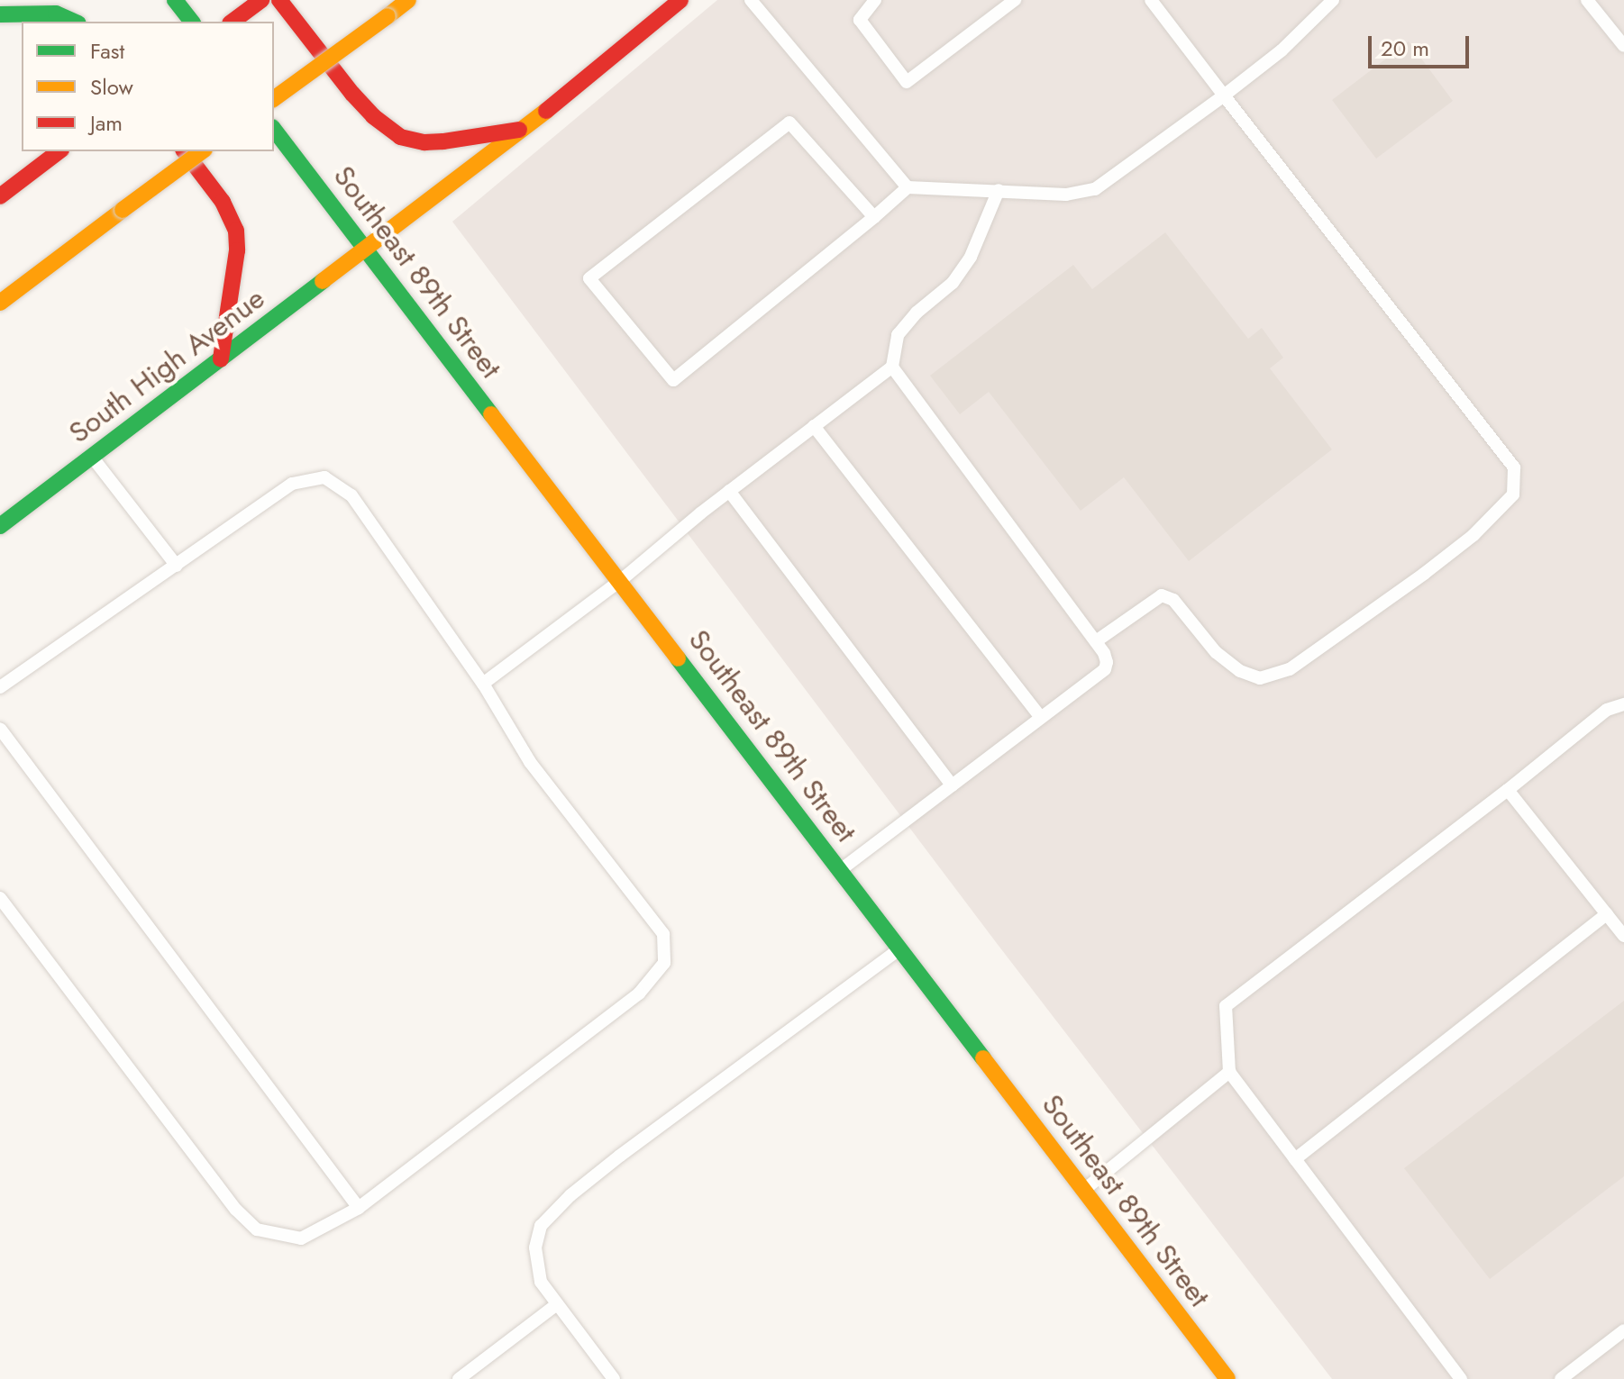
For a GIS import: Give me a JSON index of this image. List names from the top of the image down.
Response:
{
  "streets": {
    "main road": ["Southeast 89th Street", "South High Avenue"]
  },
  "crossings": [
    ["Southeast 89th Street", "South High Avenue"]
  ],
  "legend": ["Fast", "Slow", "Jam"],
  "scale_bar": "20 m"
}
